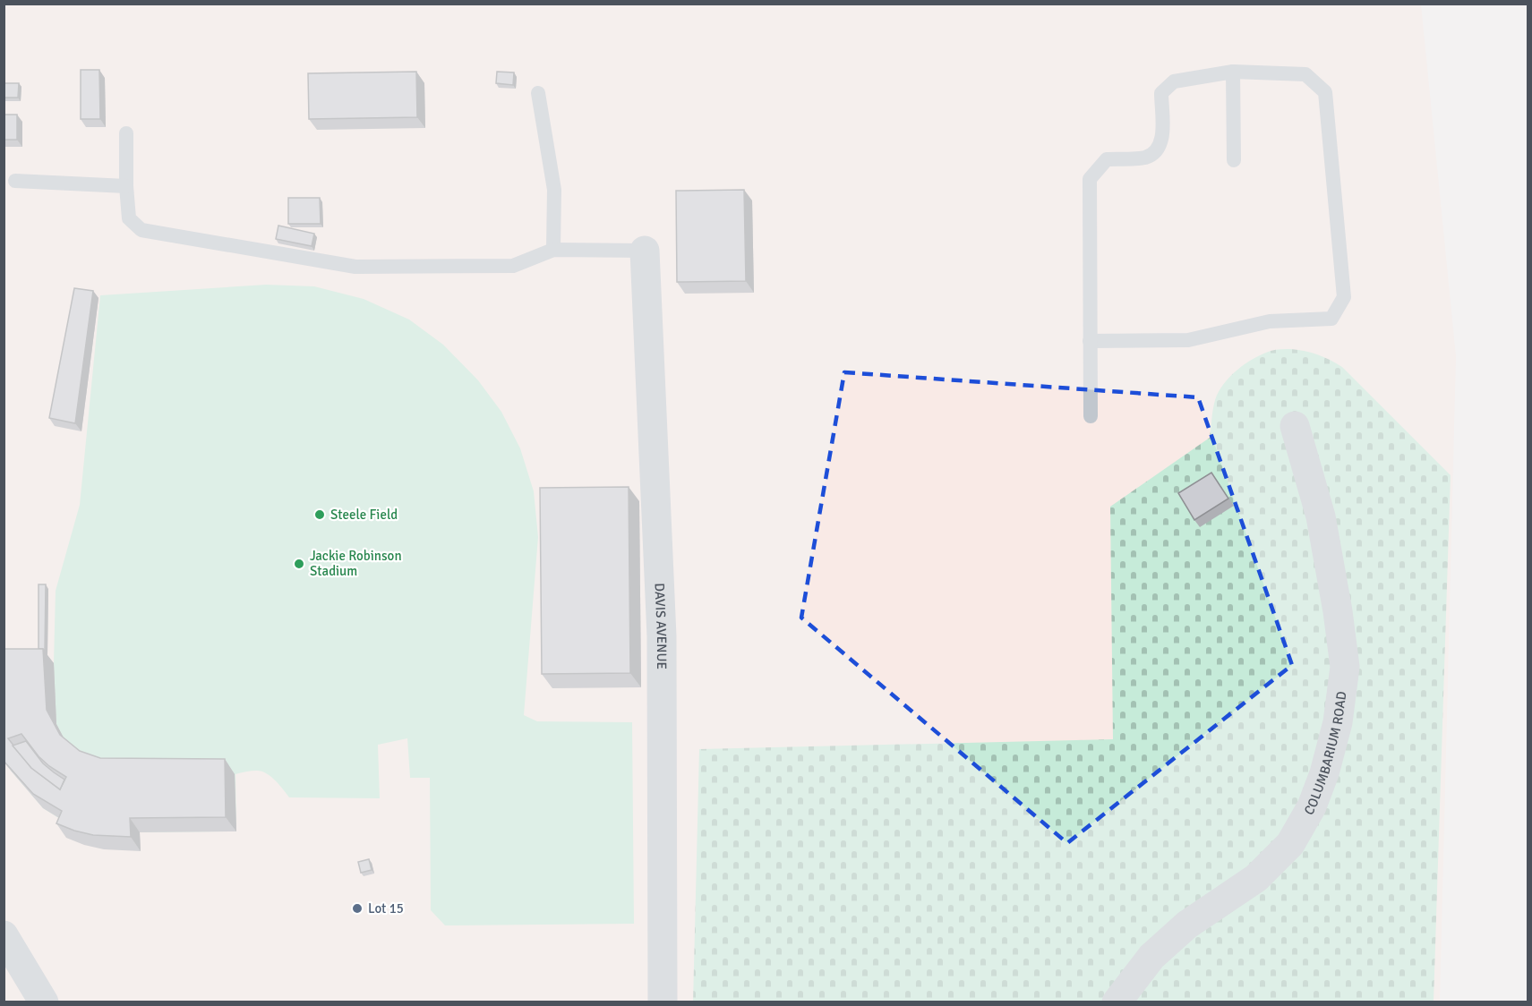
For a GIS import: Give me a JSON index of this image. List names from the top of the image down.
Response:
{
  "streets": {
    "street": ["DAVIS AVENUE", "COLUMBARIUM ROAD"]
  },
  "places": ["Steele Field", "Jackie Robinson Stadium", "Lot 15"]
}
